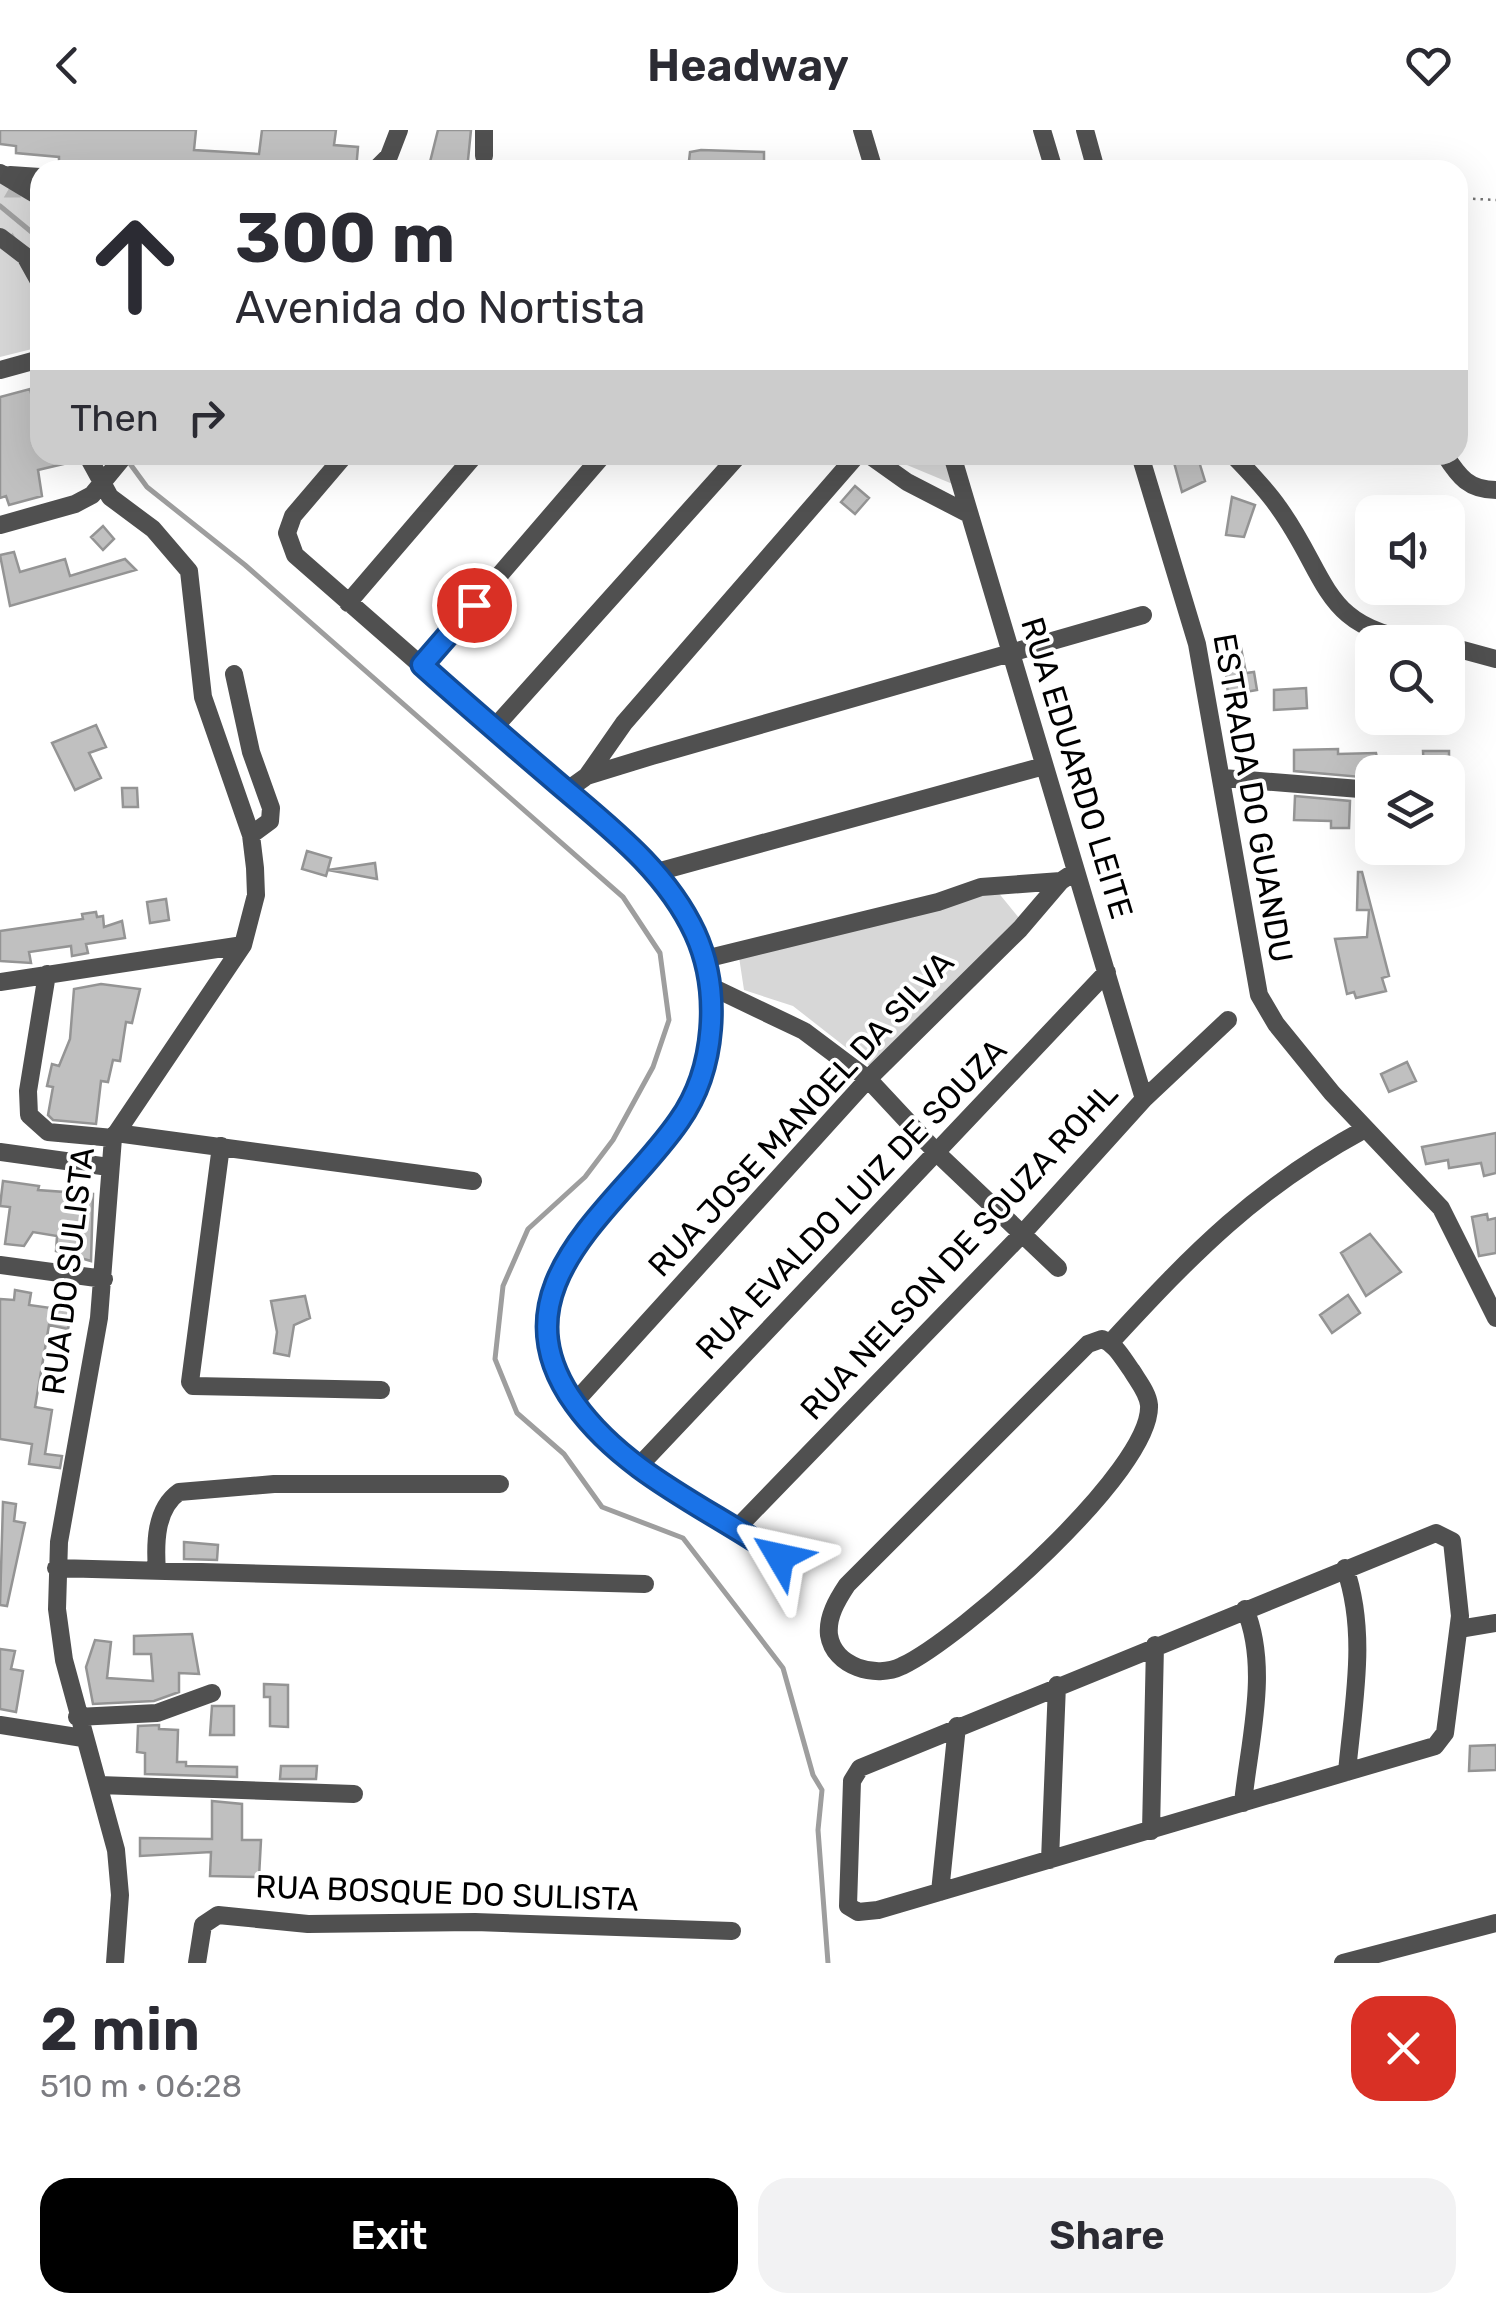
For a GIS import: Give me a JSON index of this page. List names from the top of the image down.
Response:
{
  "streets": {
    "street": [
      "RUA EDUARDO LEITE",
      "ESTRADA DO GUANDU",
      "RUA JOSE MANOEL DA SILVA",
      "RUA EVALDO LUIZ DE SOUZA",
      "RUA NELSON DE SOUZA ROHL",
      "RUA DO SULISTA",
      "RUA BOSQUE DO SULISTA"
    ]
  },
  "crossings": [
    ["RUA EDUARDO LEITE", "RUA JOSE MANOEL DA SILVA"],
    ["RUA EDUARDO LEITE", "RUA EVALDO LUIZ DE SOUZA"],
    ["RUA EDUARDO LEITE", "RUA NELSON DE SOUZA ROHL"]
  ],
  "page": {
    "header": "Headway",
    "turn": ["300 m", "Avenida do Nortista"],
    "then": "Then",
    "heading": ["2 min", "510 m · 06:28"],
    "buttons": ["Exit", "Share"]
  }
}
